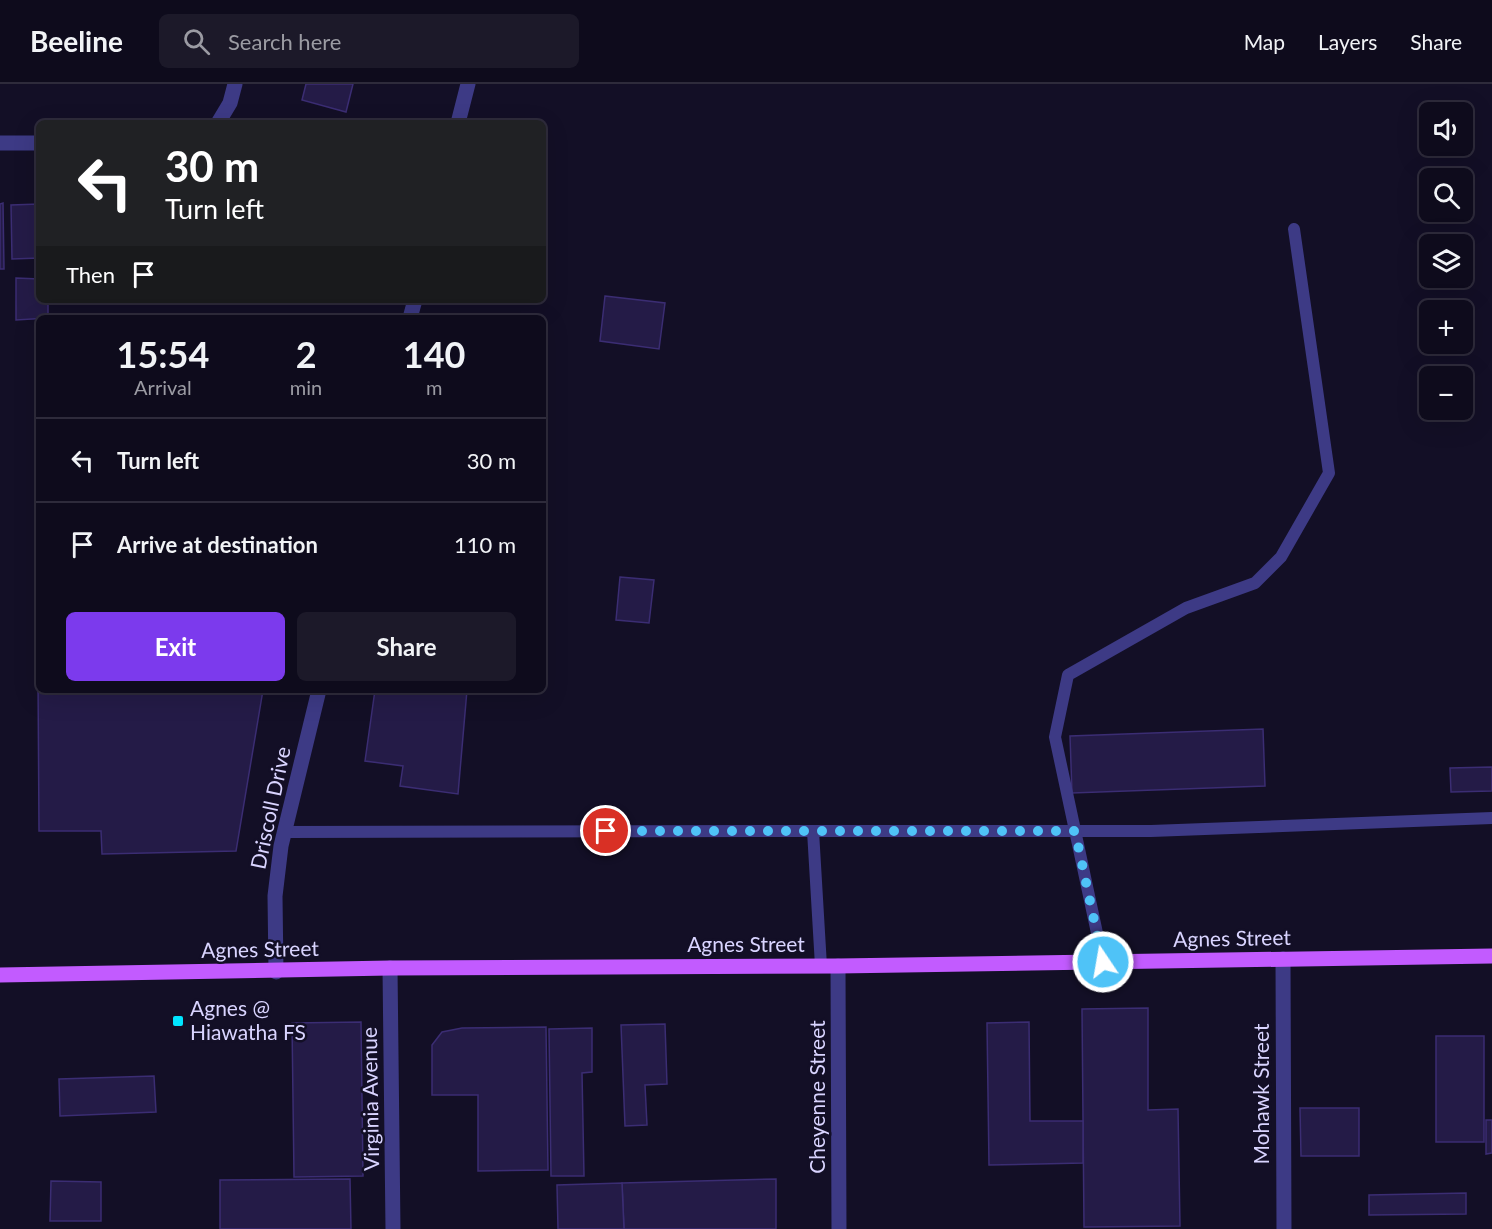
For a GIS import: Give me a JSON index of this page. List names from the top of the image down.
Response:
{
  "streets": {
    "main road": ["Agnes Street"],
    "street": [
      "Driscoll Drive",
      "Mohawk Street",
      "Cheyenne Street",
      "Virginia Avenue"
    ]
  },
  "crossings": [
    ["Driscoll Drive", "Agnes Street"],
    ["Agnes Street", "Mohawk Street"],
    ["Agnes Street", "Cheyenne Street"],
    ["Agnes Street", "Virginia Avenue"]
  ],
  "places": {
    "transit": ["Agnes @ Hiawatha FS"]
  },
  "page": {
    "header": "Beeline",
    "search": "Search here",
    "nav": ["Map", "Layers", "Share"],
    "map_buttons": ["+", "−"],
    "turn": ["30 m", "Turn left"],
    "then": "Then",
    "eta": [
      "15:54",
      "Arrival",
      "2",
      "min",
      "140",
      "m"
    ],
    "list": [
      {
        "name": "Turn left",
        "value": "30 m"
      },
      {
        "name": "Arrive at destination",
        "value": "110 m"
      }
    ],
    "buttons": ["Exit", "Share"]
  }
}
